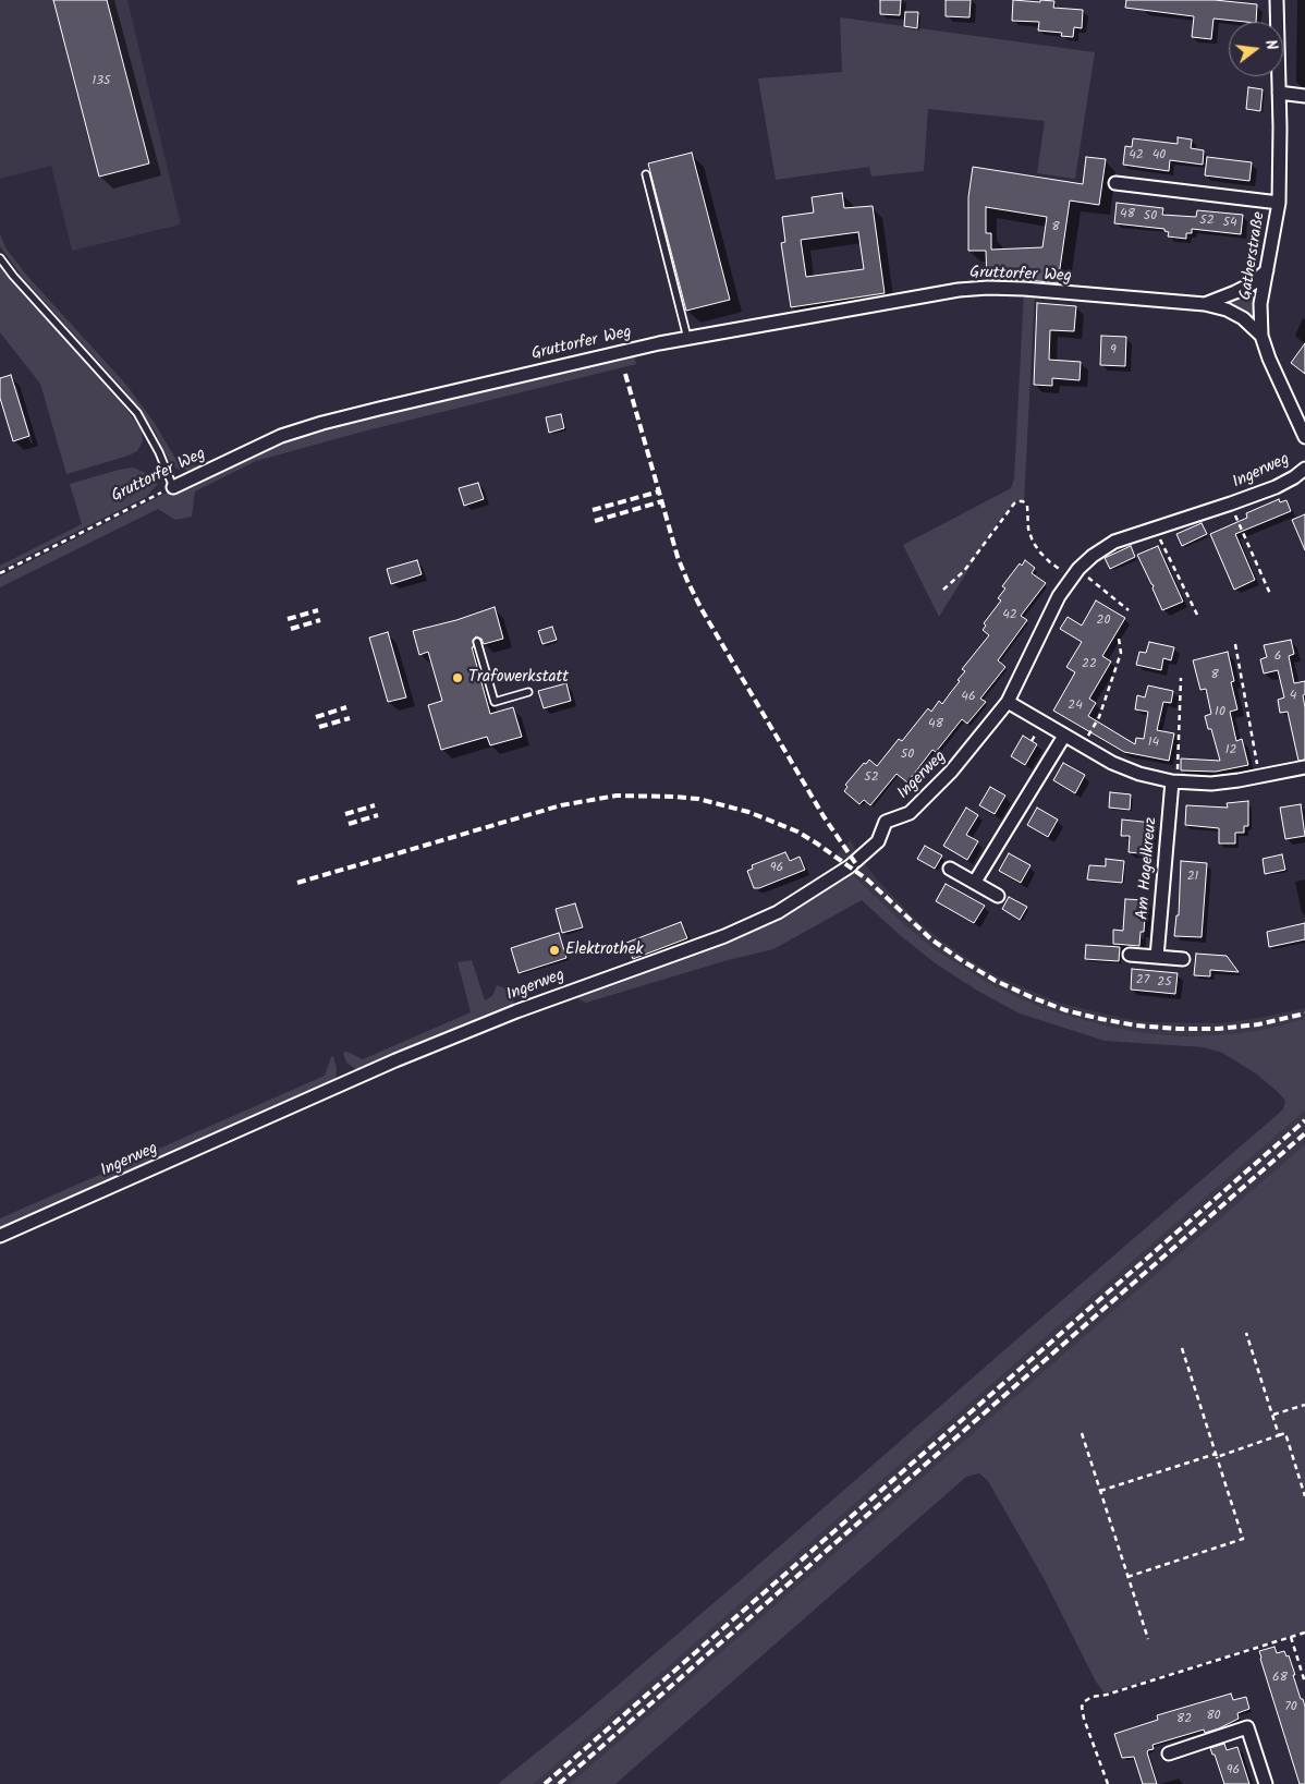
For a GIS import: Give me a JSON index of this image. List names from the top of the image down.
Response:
{
  "streets": {
    "street": [
      "Gatherstraße",
      "Gruttorfer Weg",
      "Ingerweg",
      "Am Hagelkreuz"
    ]
  },
  "crossings": [
    ["Gatherstraße", "Gruttorfer Weg"]
  ],
  "places": ["Trafowerkstatt", "Elektrothek"],
  "house_numbers": [
    "135",
    "42",
    "40",
    "48",
    "50",
    "52",
    "54",
    "8",
    "9",
    "42",
    "20",
    "6",
    "22",
    "8",
    "4",
    "46",
    "24",
    "10",
    "48",
    "14",
    "12",
    "50",
    "52",
    "96",
    "21",
    "27",
    "25",
    "68",
    "70",
    "80",
    "82",
    "96"
  ],
  "north": "right"
}
